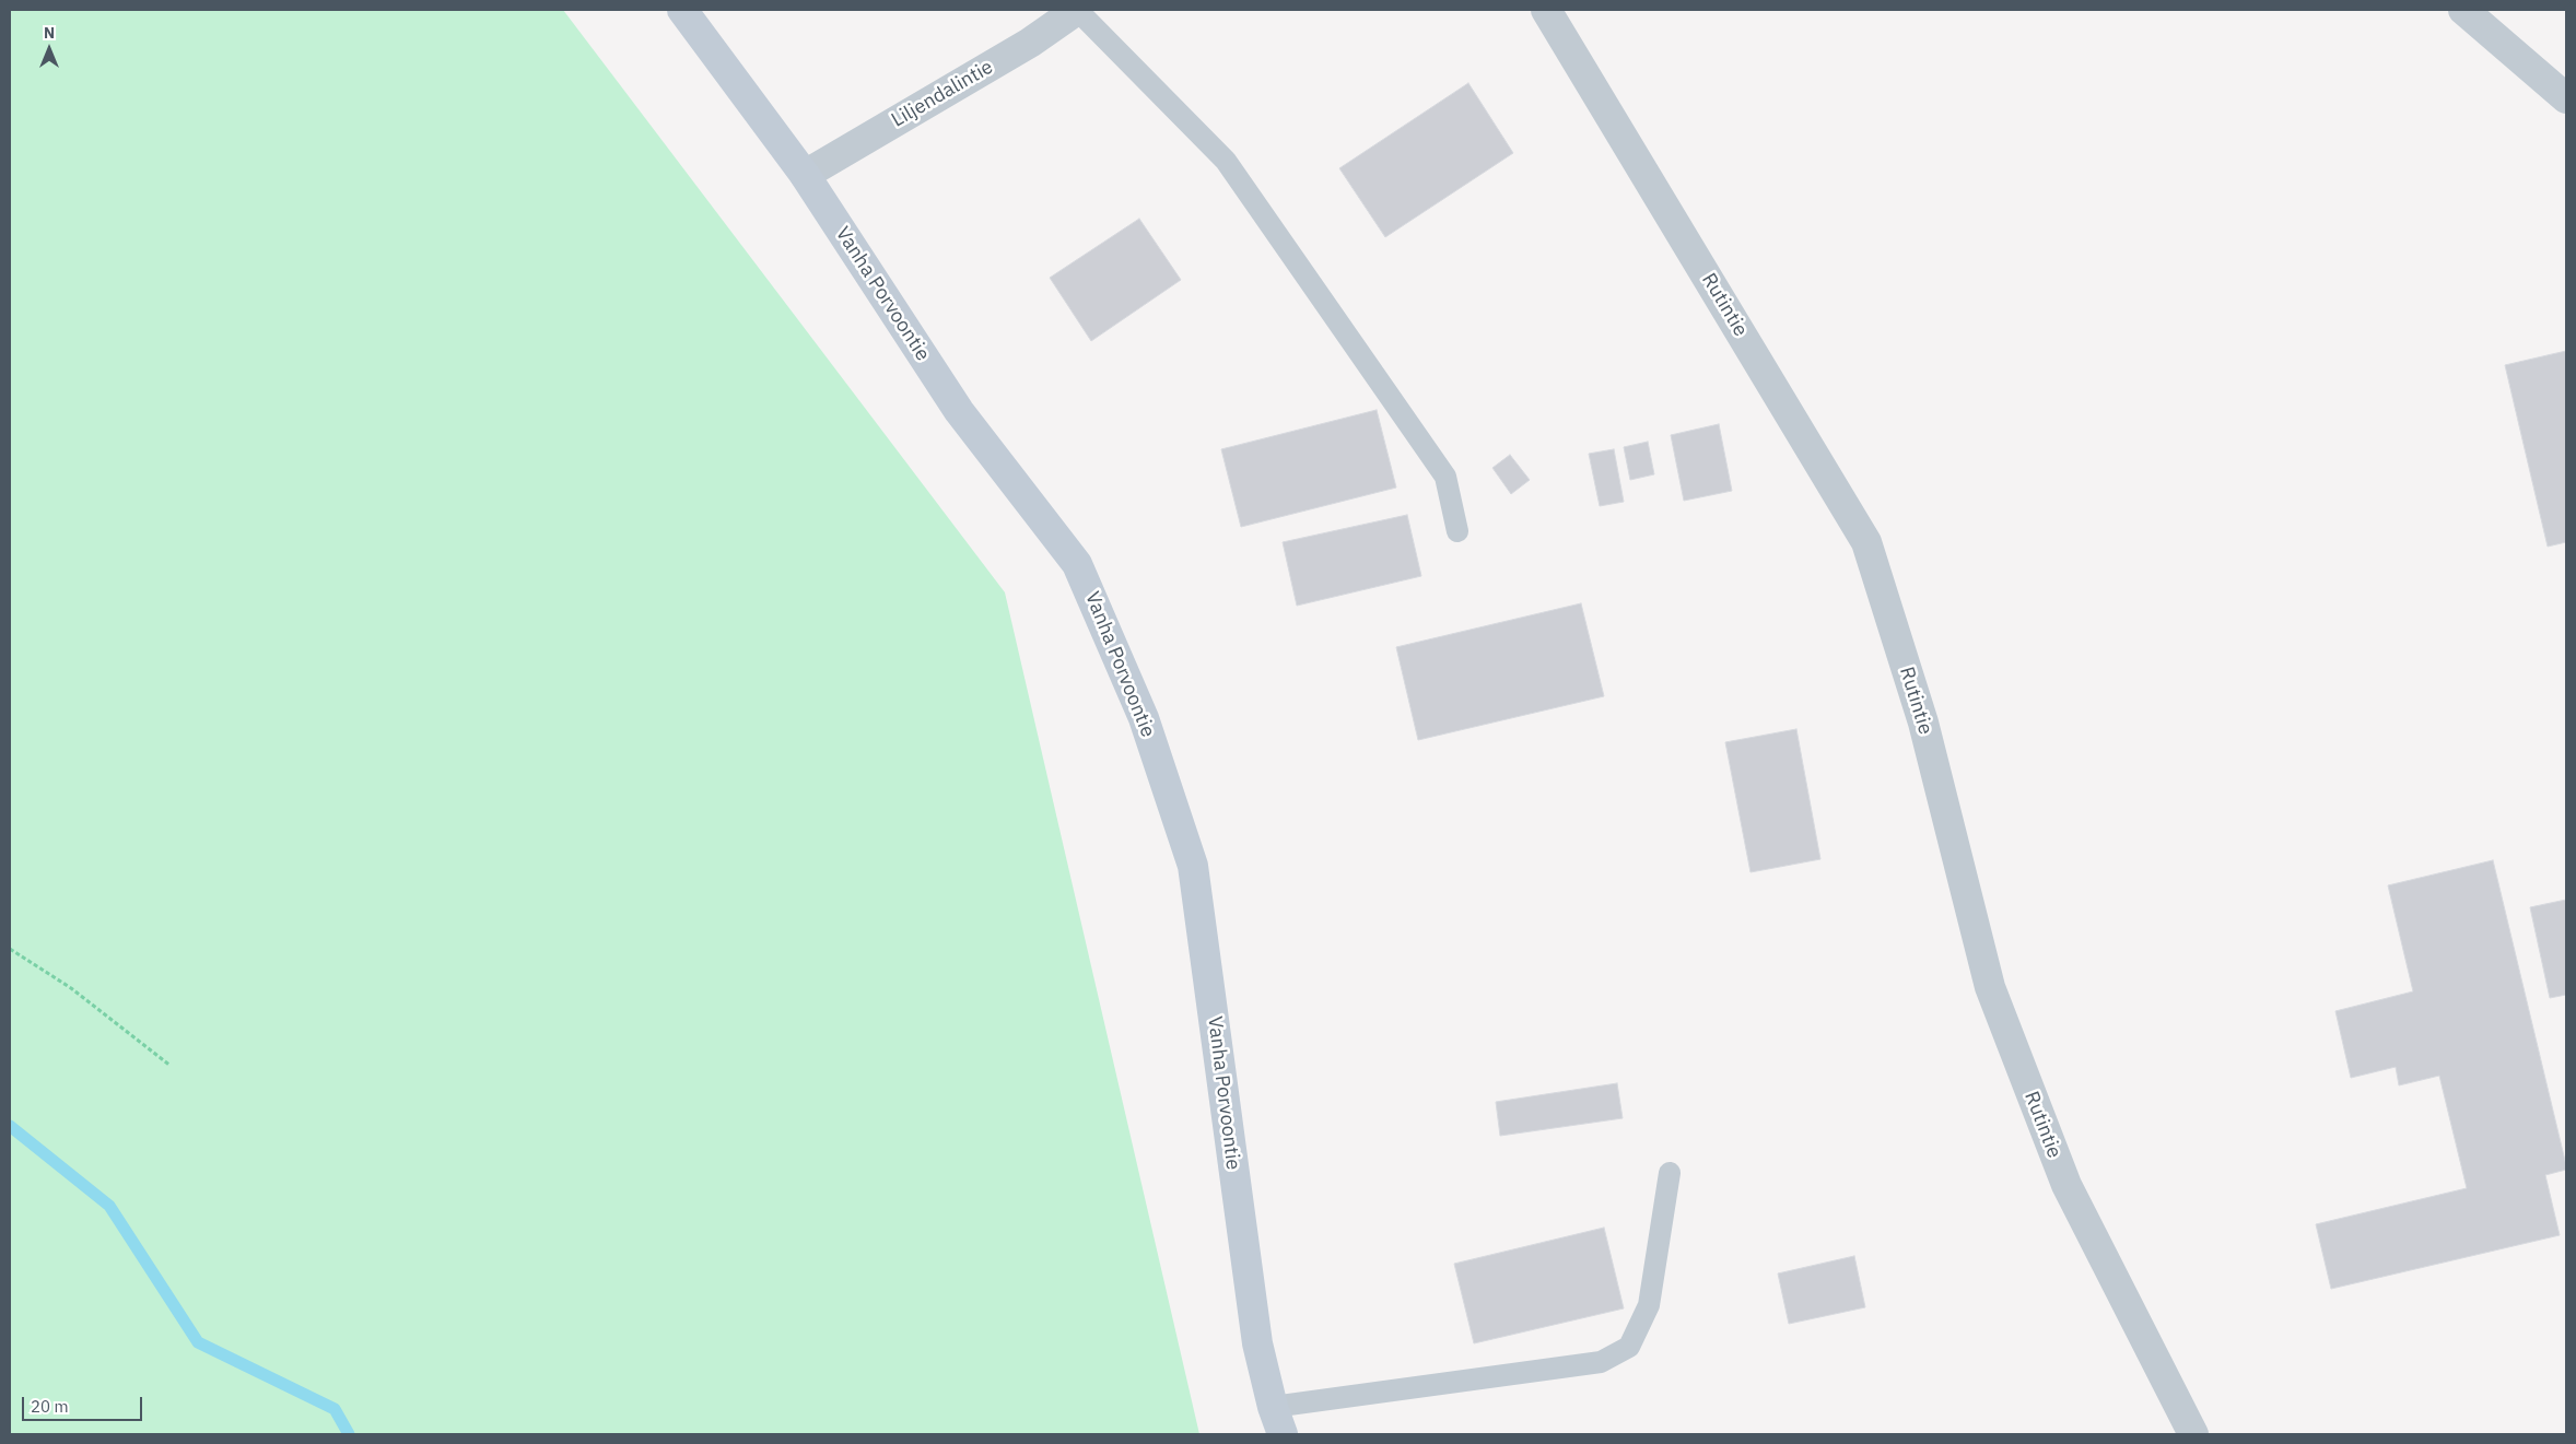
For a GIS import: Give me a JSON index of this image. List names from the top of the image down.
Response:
{
  "streets": {
    "main road": ["Vanha Porvoontie"],
    "street": ["Liljendalintie", "Rutintie"]
  },
  "crossings": [
    ["Liljendalintie", "Vanha Porvoontie"]
  ],
  "scale_bar": "20 m",
  "north": "top"
}
